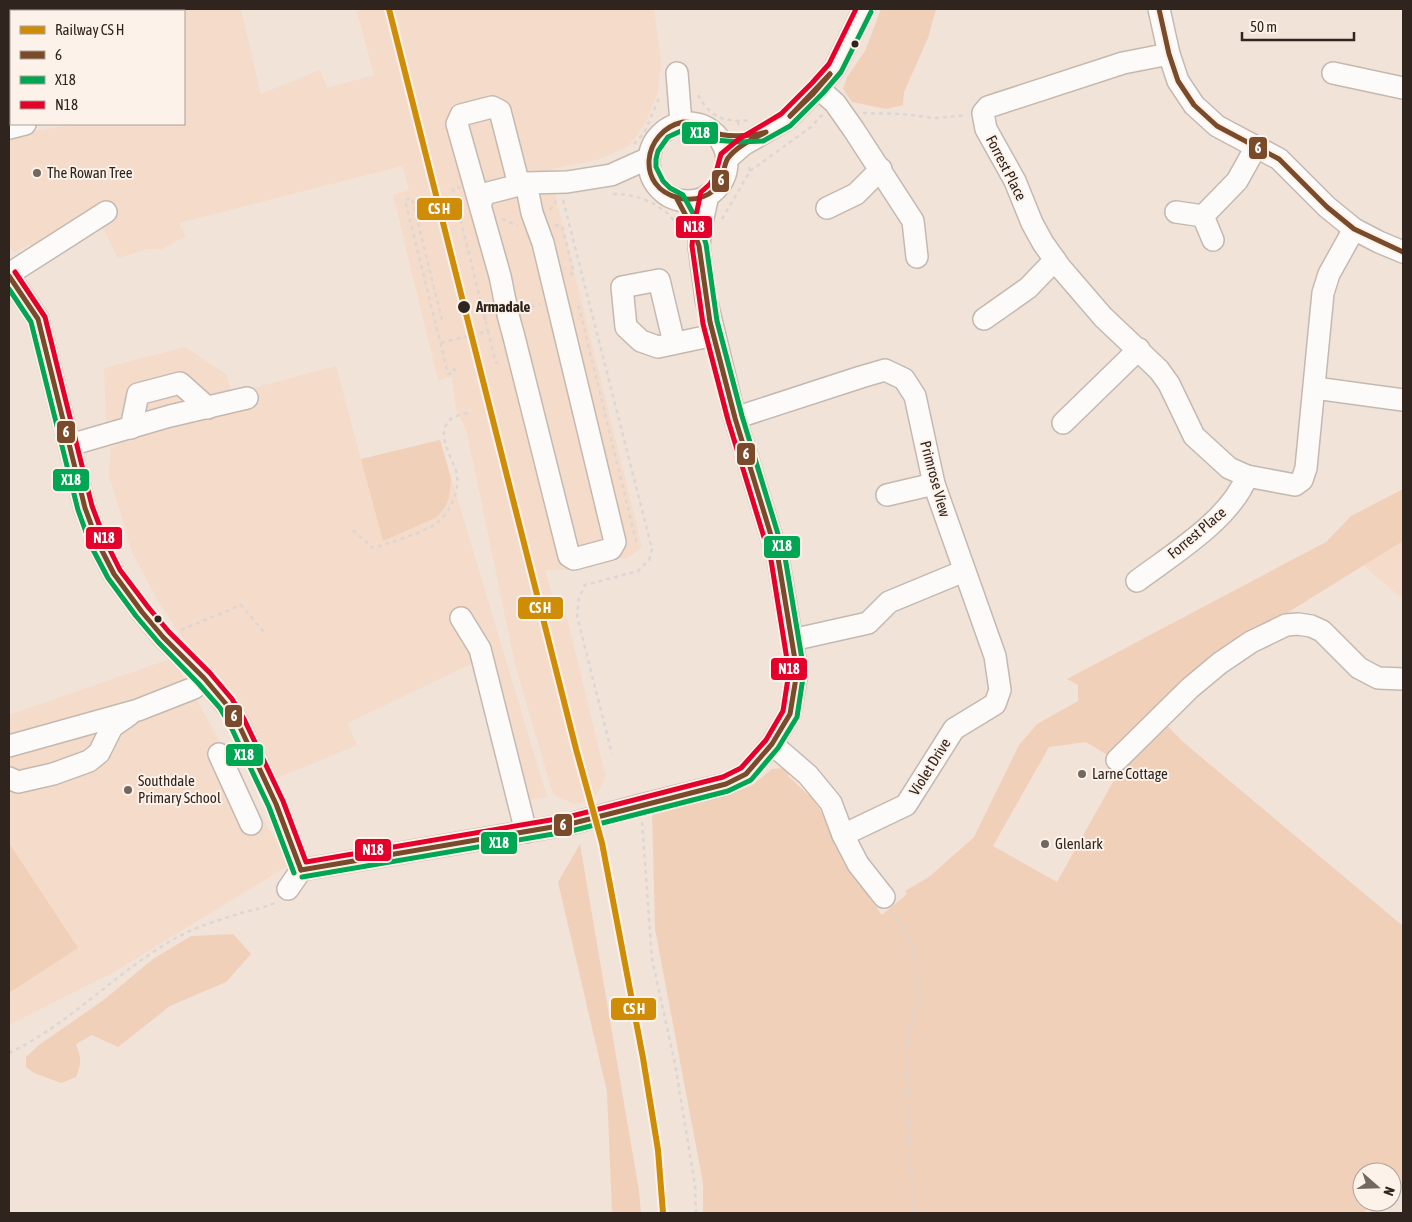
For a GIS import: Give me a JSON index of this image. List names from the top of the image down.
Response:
{
  "streets": {
    "street": ["Forrest Place", "Primrose View", "Violet Drive"]
  },
  "crossings": [
    ["Primrose View", "Violet Drive"]
  ],
  "places": [
    "The Rowan Tree",
    "Armadale",
    "Larne Cottage",
    "Southdale Primary School",
    "Glenlark"
  ],
  "lines": ["transit line 6", "transit line N18", "transit line X18"],
  "legend": [
    "Railway CS H",
    "6",
    "X18",
    "N18"
  ],
  "scale_bar": "50 m",
  "north": "right"
}
